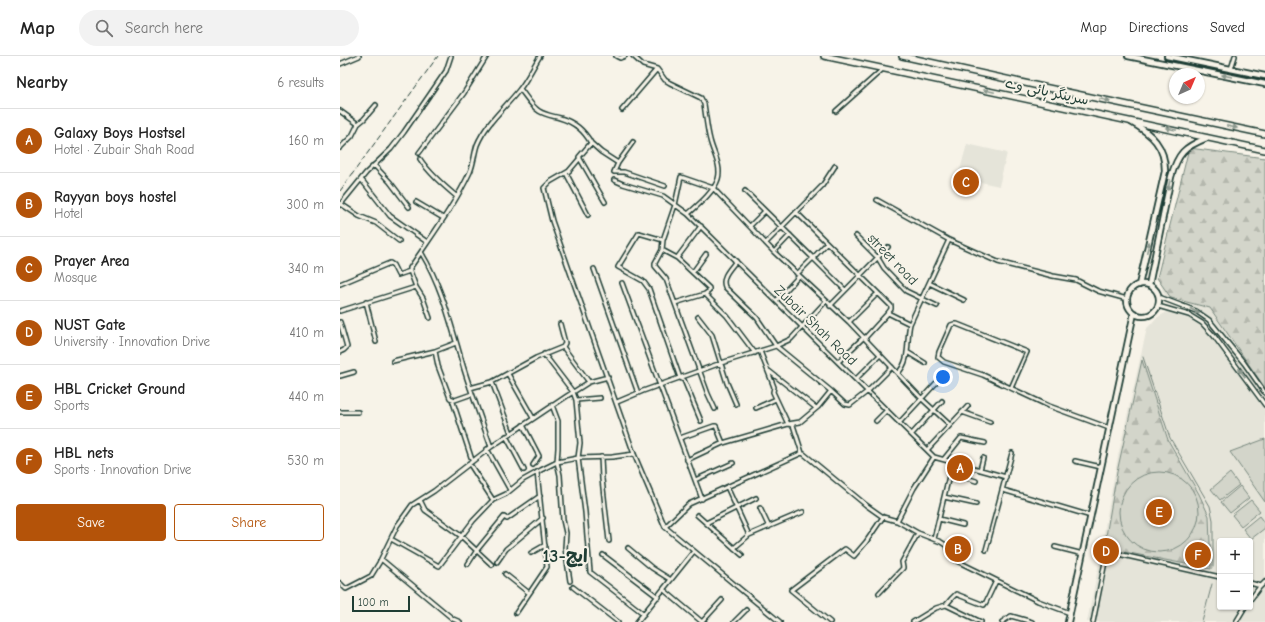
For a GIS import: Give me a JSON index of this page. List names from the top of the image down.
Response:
{
  "streets": {
    "highway": ["سرینگر ہائی وے"],
    "street": ["street road", "Zubair Shah Road"]
  },
  "districts": ["ایچ-13"],
  "scale_bar": "100 m",
  "north": "top right",
  "page": {
    "header": "Map",
    "search": "Search here",
    "nav": ["Map", "Directions", "Saved"],
    "heading": ["Nearby", "6 results"],
    "list": [
      {
        "mark": "A",
        "name": "Galaxy Boys Hostsel",
        "note": "Hotel · Zubair Shah Road",
        "value": "160 m"
      },
      {
        "mark": "B",
        "name": "Rayyan boys hostel",
        "note": "Hotel",
        "value": "300 m"
      },
      {
        "mark": "C",
        "name": "Prayer Area",
        "note": "Mosque",
        "value": "340 m"
      },
      {
        "mark": "D",
        "name": "NUST Gate",
        "note": "University · Innovation Drive",
        "value": "410 m"
      },
      {
        "mark": "E",
        "name": "HBL Cricket Ground",
        "note": "Sports",
        "value": "440 m"
      },
      {
        "mark": "F",
        "name": "HBL nets",
        "note": "Sports · Innovation Drive",
        "value": "530 m"
      }
    ],
    "pins": [
      "C",
      "A",
      "E",
      "B",
      "D",
      "F"
    ],
    "buttons": ["Save", "Share"],
    "map_buttons": ["+", "−"],
    "scale": "100 m"
  }
}
